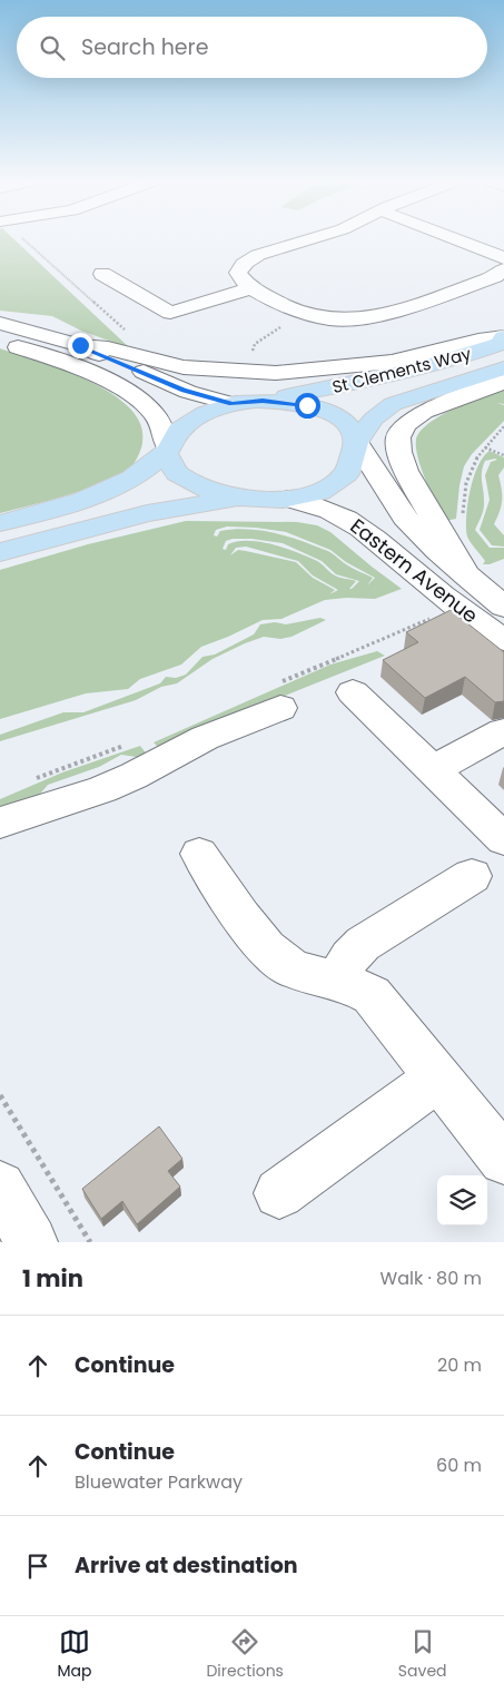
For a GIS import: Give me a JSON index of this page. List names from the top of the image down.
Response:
{
  "streets": {
    "main road": ["St Clements Way"],
    "street": ["Eastern Avenue"]
  },
  "crossings": [
    ["St Clements Way", "Eastern Avenue"]
  ],
  "page": {
    "search": "Search here",
    "heading": ["1 min", "Walk · 80 m"],
    "list": [
      ["Continue", "20 m"],
      ["Continue", "Bluewater Parkway", "60 m"],
      "Arrive at destination"
    ],
    "nav": ["Map", "Directions", "Saved"]
  }
}
